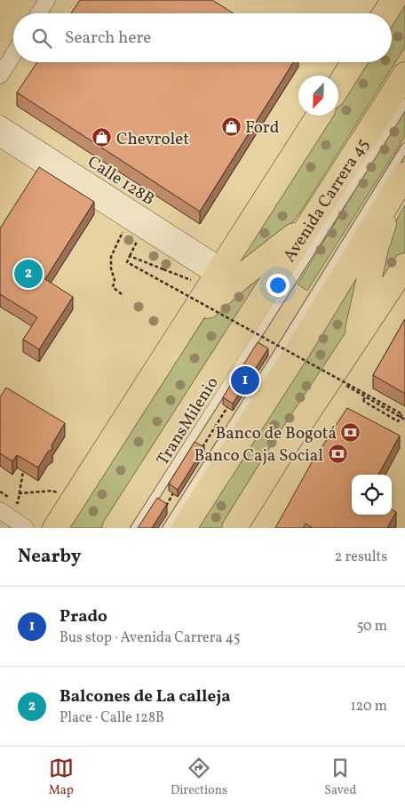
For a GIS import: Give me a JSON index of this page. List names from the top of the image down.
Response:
{
  "streets": {
    "highway": ["Avenida Carrera 45"],
    "street": ["Calle 128B"],
    "lane": ["TransMilenio"]
  },
  "places": {
    "shop": ["Ford", "Chevrolet"],
    "bank": ["Banco de Bogotá", "Banco Caja Social"]
  },
  "north": "bottom left",
  "page": {
    "search": "Search here",
    "pins": ["2", "1"],
    "heading": ["Nearby", "2 results"],
    "list": [
      {
        "mark": "1",
        "name": "Prado",
        "note": "Bus stop · Avenida Carrera 45",
        "value": "50 m"
      },
      {
        "mark": "2",
        "name": "Balcones de La calleja",
        "note": "Place · Calle 128B",
        "value": "120 m"
      }
    ],
    "nav": ["Map", "Directions", "Saved"]
  }
}
